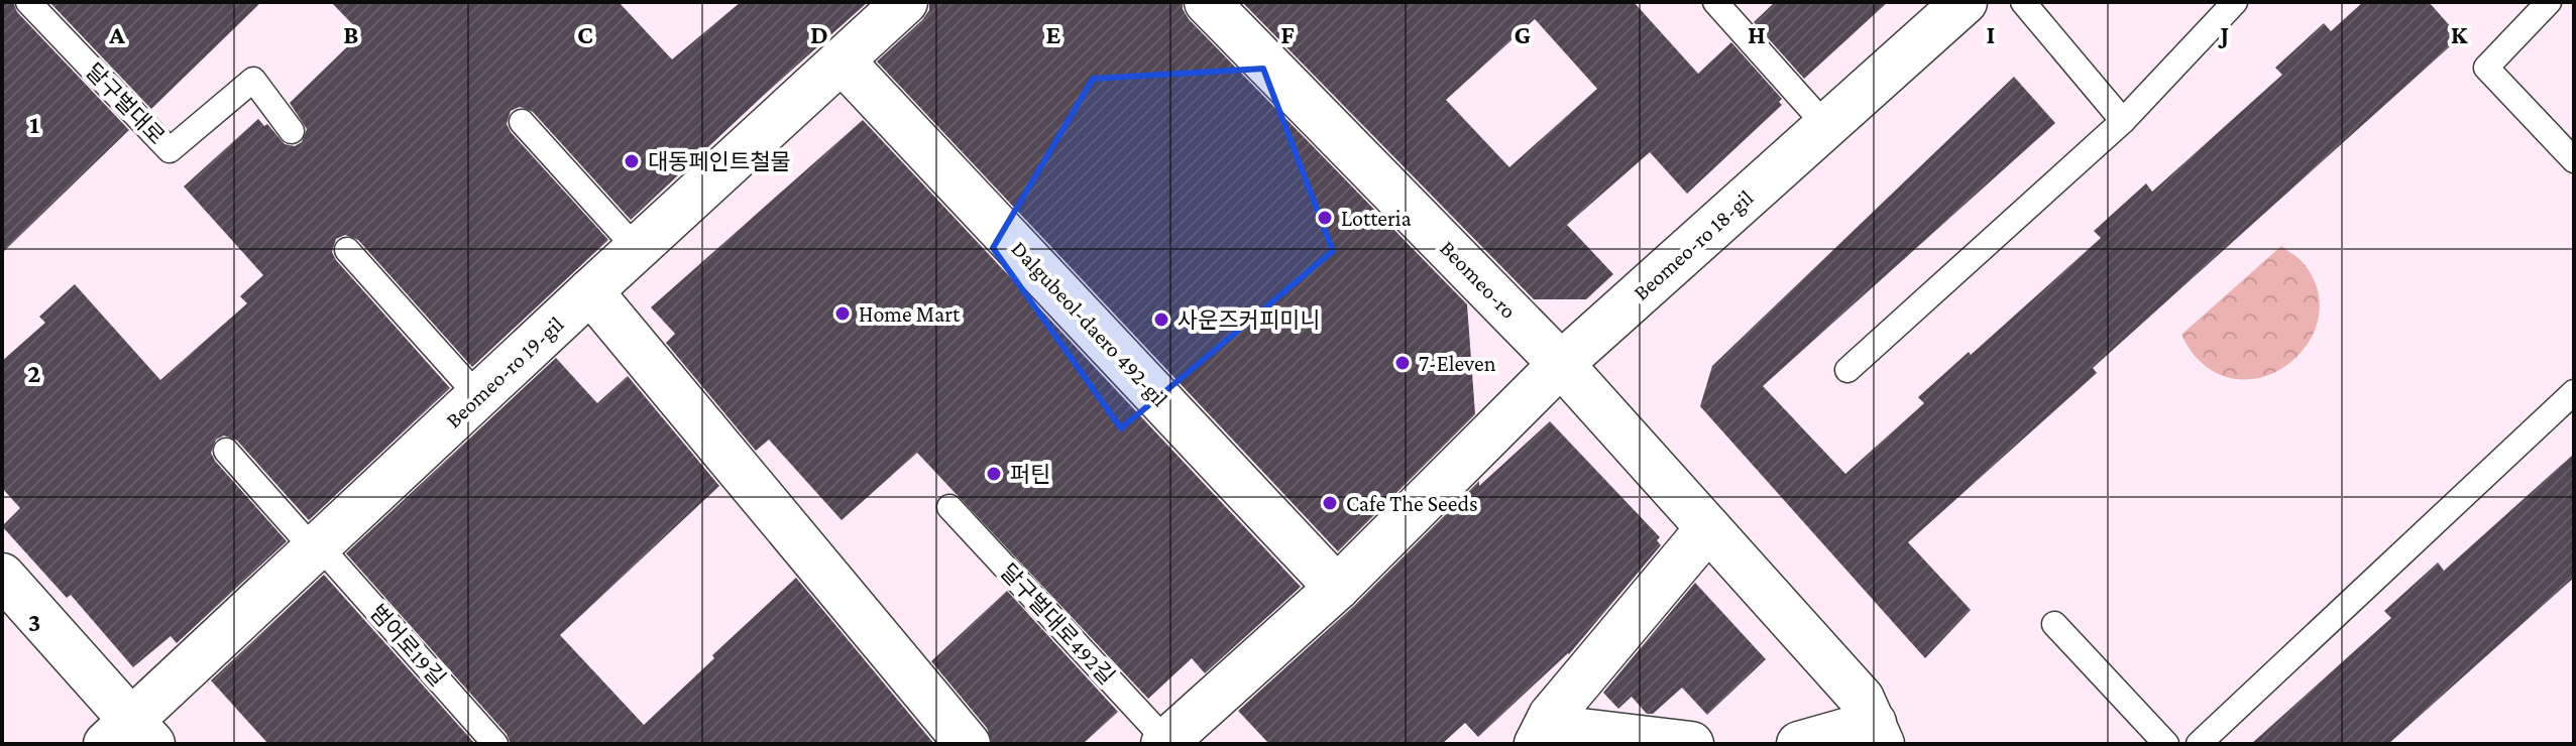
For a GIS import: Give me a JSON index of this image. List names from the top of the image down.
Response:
{
  "streets": {
    "street": [
      "Beomeo-ro 18-gil",
      "Beomeo-ro",
      "Dalgubeol-daero 492-gil",
      "Beomeo-ro 19-gil"
    ],
    "lane": ["달구벌대로", "달구벌대로492길", "범어로19길"]
  },
  "crossings": [
    ["Beomeo-ro 18-gil", "Beomeo-ro"],
    ["Dalgubeol-daero 492-gil", "Beomeo-ro 19-gil"],
    ["Beomeo-ro 19-gil", "범어로19길"]
  ],
  "places": [
    "대동페인트철물",
    "Lotteria",
    "Home Mart",
    "사운즈커피미니",
    "7-Eleven",
    "퍼틴",
    "Cafe The Seeds"
  ],
  "grid": {
    "columns": [
      "A",
      "B",
      "C",
      "D",
      "E",
      "F",
      "G",
      "H",
      "I",
      "J",
      "K"
    ],
    "rows": ["1", "2", "3"]
  }
}
